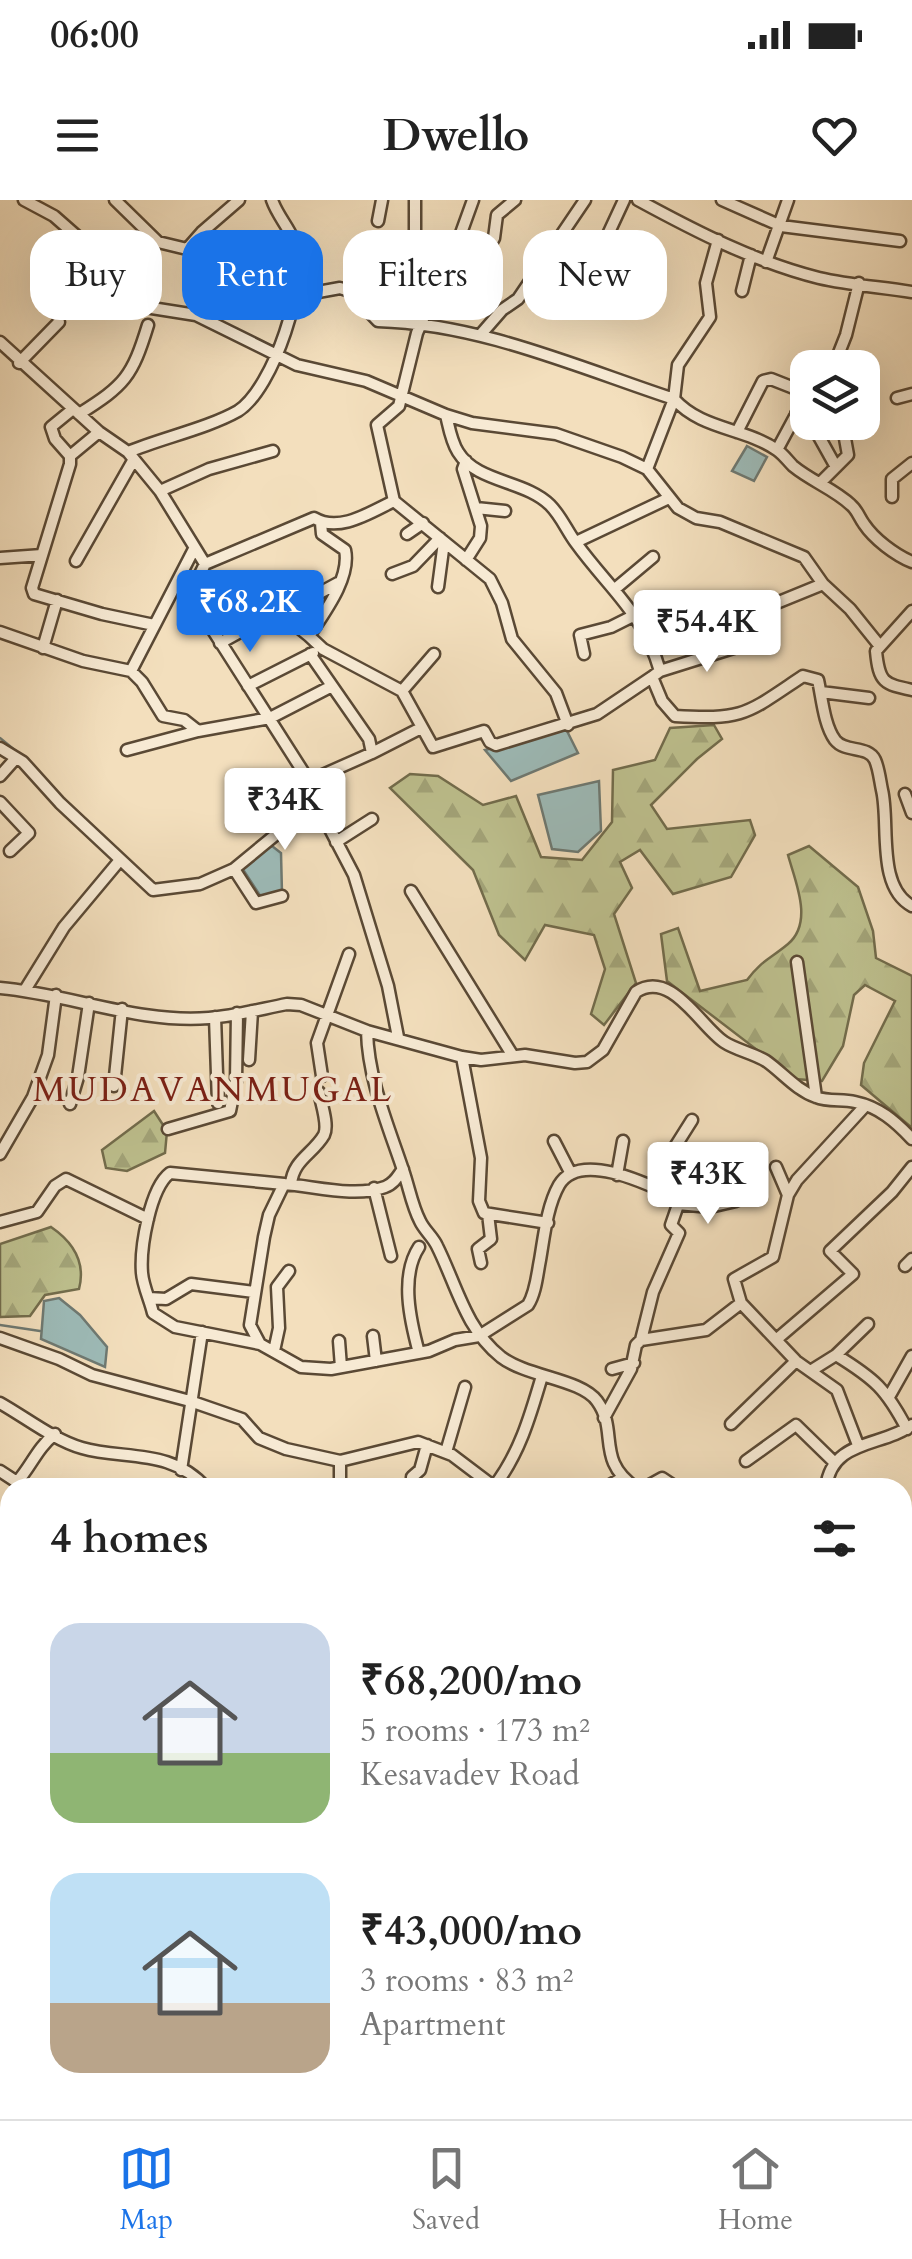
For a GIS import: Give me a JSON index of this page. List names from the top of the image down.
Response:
{
  "districts": ["MUDAVANMUGAL"],
  "page": {
    "status": "06:00",
    "header": "Dwello",
    "chip": [
      "Buy",
      "Rent",
      "Filters",
      "New"
    ],
    "price": [
      "₹68.2K",
      "₹54.4K",
      "₹34K",
      "₹43K"
    ],
    "heading": "4 homes",
    "list": [
      {
        "name": "₹68,200/mo",
        "note": "5 rooms · 173 m² · Kesavadev Road"
      },
      {
        "name": "₹43,000/mo",
        "note": "3 rooms · 83 m² · Apartment"
      }
    ],
    "tabs": ["Map", "Saved", "Home"]
  }
}
